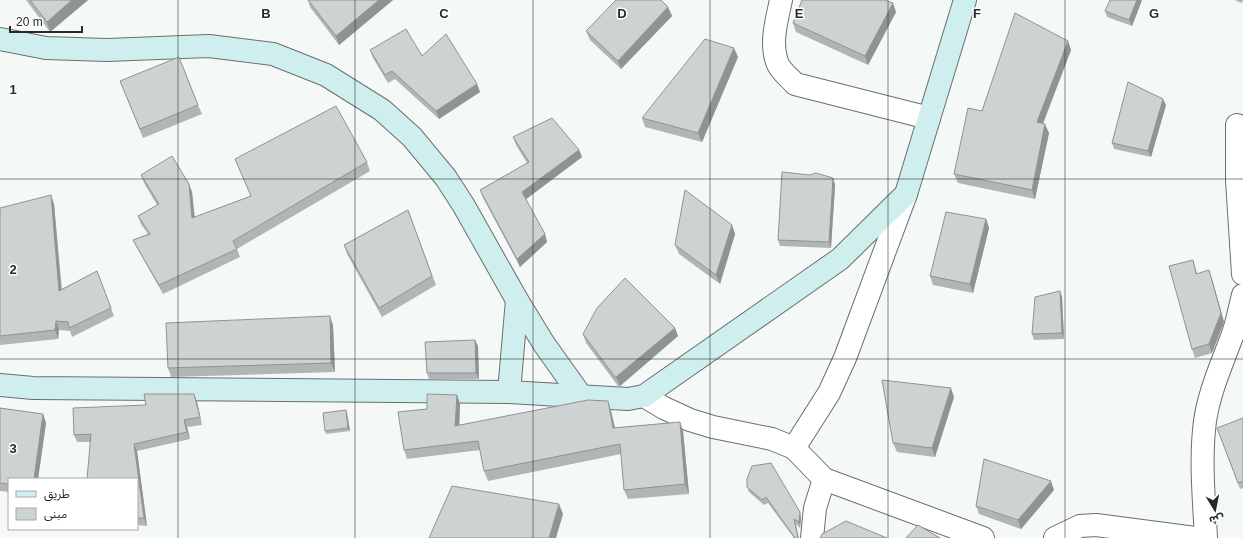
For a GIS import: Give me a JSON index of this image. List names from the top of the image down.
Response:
{
  "legend": ["طريق", "مبنى"],
  "scale_bar": "20 m",
  "north": "bottom",
  "grid": {
    "columns": [
      "B",
      "C",
      "D",
      "E",
      "F",
      "G"
    ],
    "rows": ["1", "2", "3"]
  }
}
